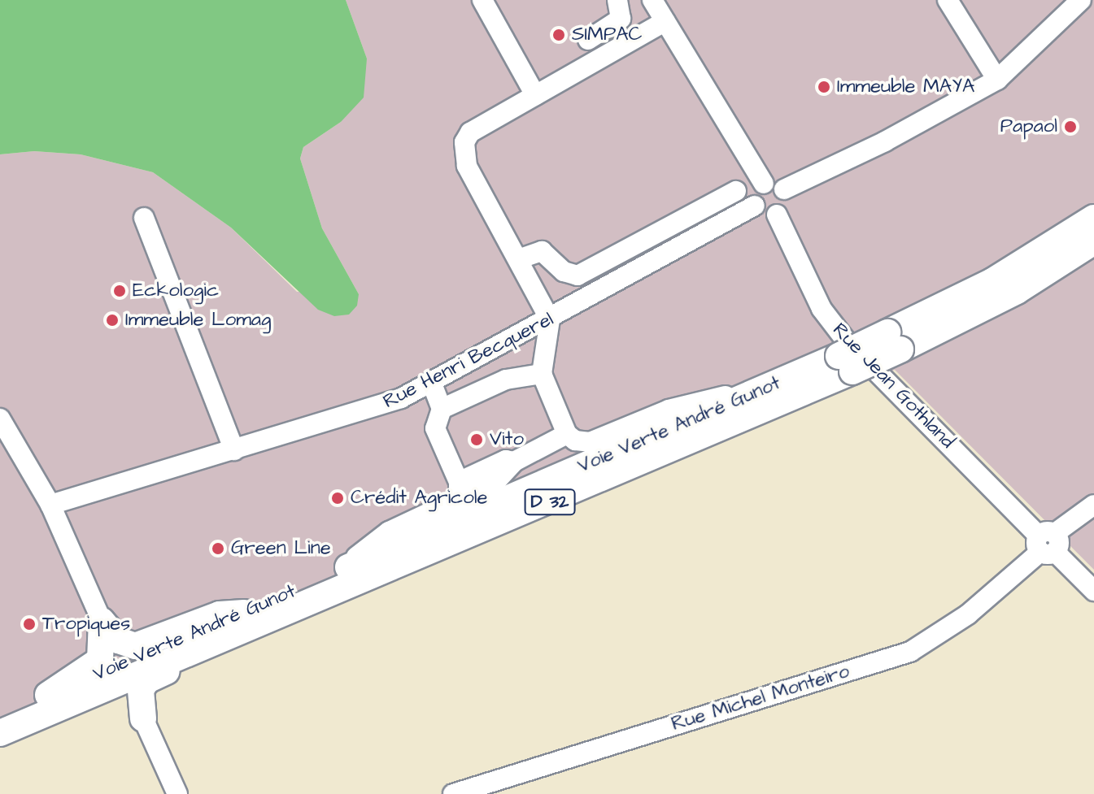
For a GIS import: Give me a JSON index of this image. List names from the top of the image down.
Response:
{
  "streets": {
    "main road": ["Voie Verte André Gunot", "D 32"],
    "street": ["Rue Henri Becquerel", "Rue Jean Gothland", "Rue Michel Monteiro"]
  },
  "crossings": [
    ["Rue Henri Becquerel", "Rue Jean Gothland"],
    ["Rue Jean Gothland", "Rue Michel Monteiro"]
  ],
  "places": [
    "SIMPAC",
    "Immeuble MAYA",
    "Papaol",
    "Eckologic",
    "Immeuble Lomag",
    "Vito",
    "Crédit Agricole",
    "Green Line",
    "Tropiques"
  ]
}
